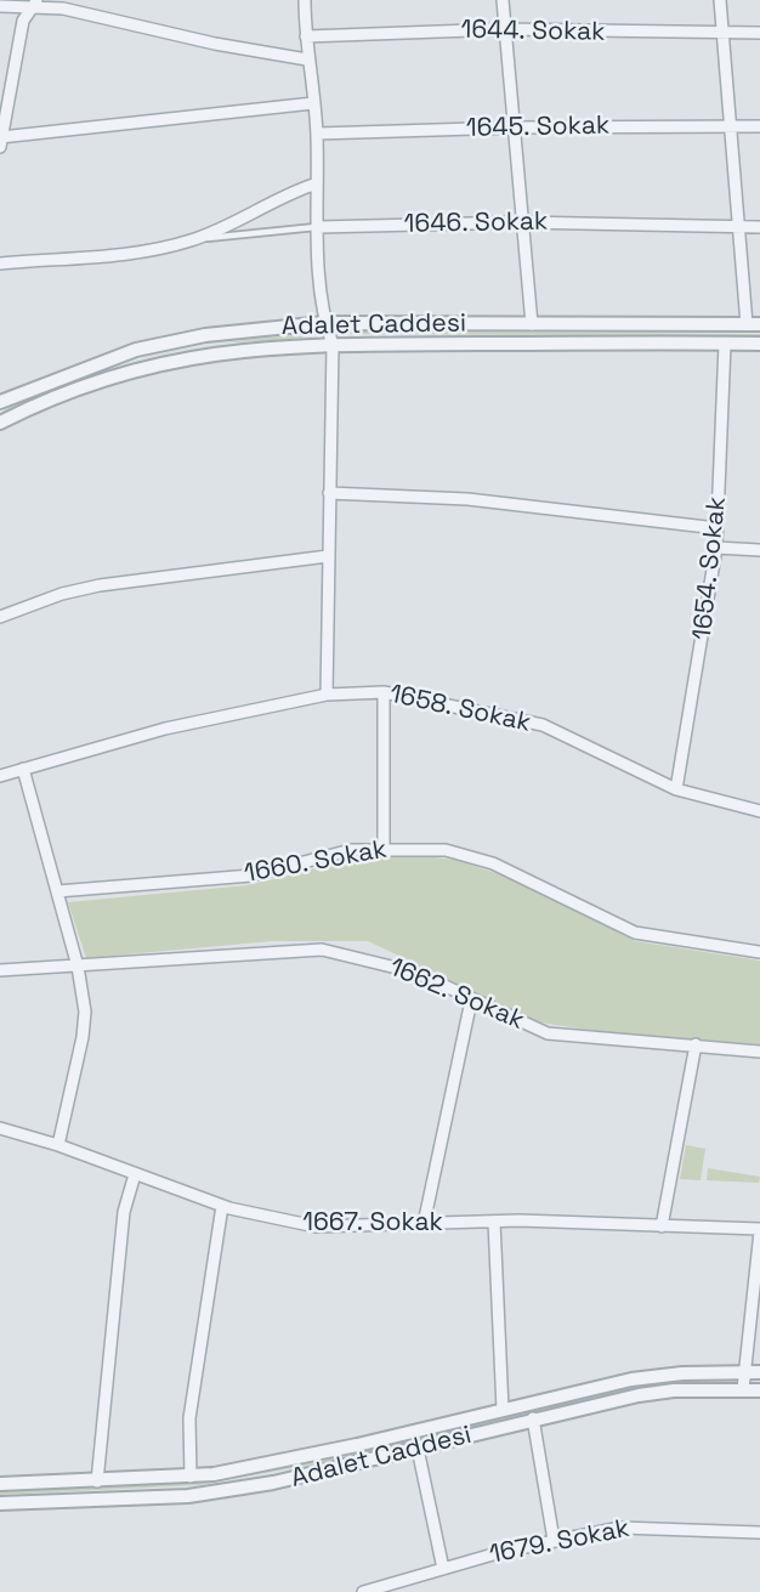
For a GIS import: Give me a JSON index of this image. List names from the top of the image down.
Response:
{
  "streets": {
    "street": [
      "1644. Sokak",
      "1645. Sokak",
      "1646. Sokak",
      "Adalet Caddesi",
      "1654. Sokak",
      "1658. Sokak",
      "1660. Sokak",
      "1662. Sokak",
      "1667. Sokak",
      "1679. Sokak"
    ]
  },
  "crossings": [
    ["1654. Sokak", "1658. Sokak"]
  ]
}
